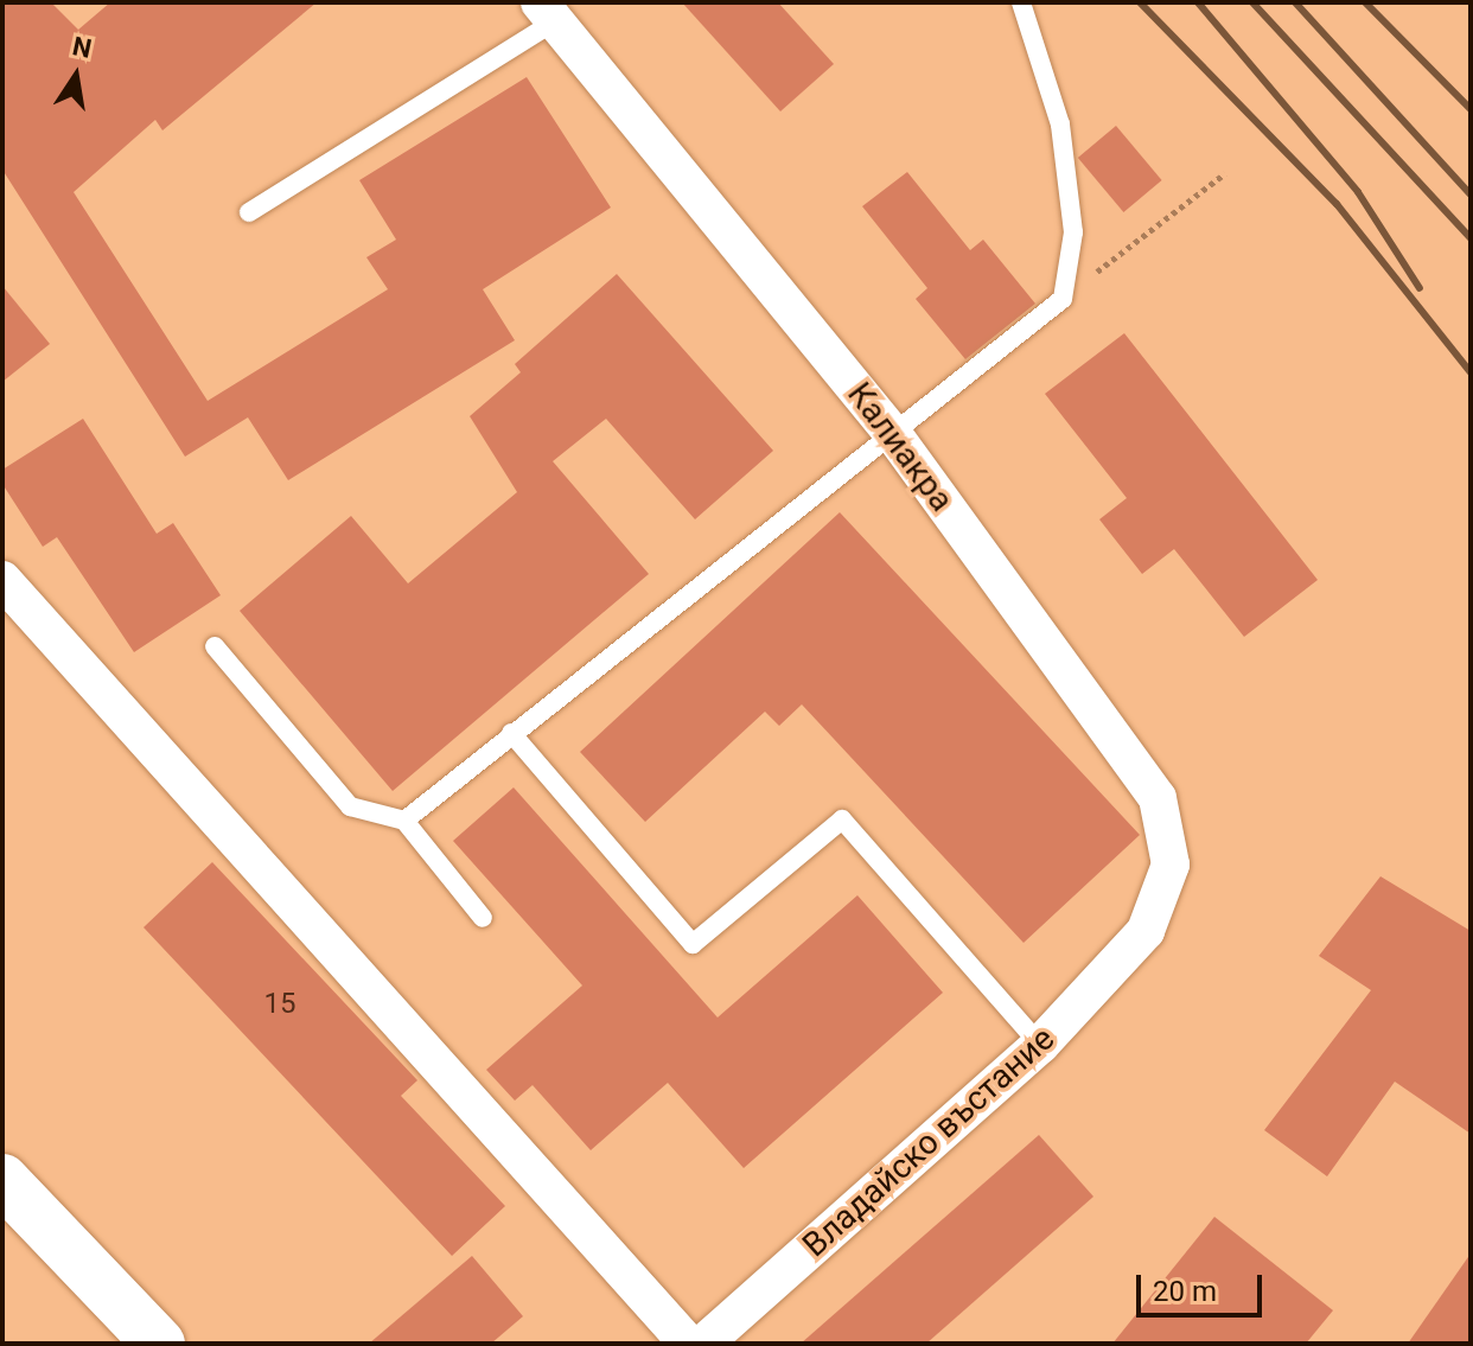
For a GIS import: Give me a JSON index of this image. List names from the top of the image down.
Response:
{
  "streets": {
    "street": ["Калиакра", "Владайско въстание"]
  },
  "crossings": [
    ["Калиакра", "Владайско въстание"]
  ],
  "house_numbers": ["15"],
  "scale_bar": "20 m",
  "north": "top"
}
